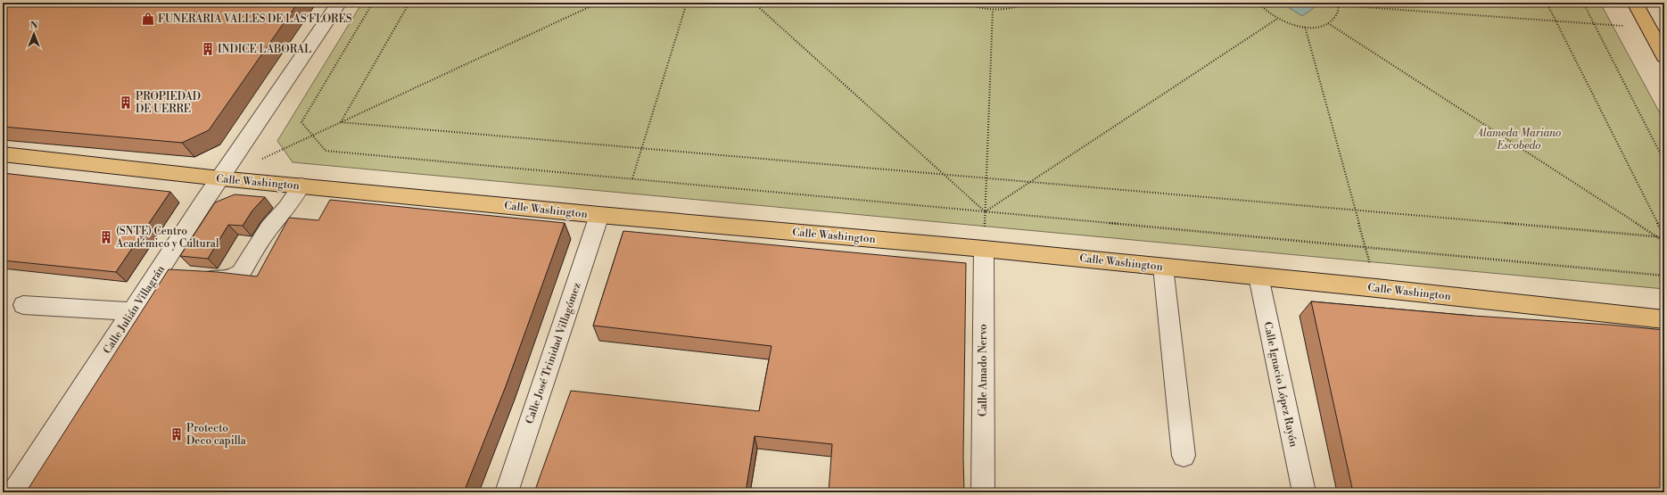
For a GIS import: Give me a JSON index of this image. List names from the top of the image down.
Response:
{
  "streets": {
    "main road": ["Calle Washington"],
    "street": [
      "Calle Julián Villagrán",
      "Calle José Trinidad Villagómez",
      "Calle Amado Nervo",
      "Calle Ignacio López Rayón"
    ]
  },
  "crossings": [
    ["Calle Washington", "Calle Julián Villagrán"],
    ["Calle Washington", "Calle José Trinidad Villagómez"],
    ["Calle Washington", "Calle Amado Nervo"],
    ["Calle Washington", "Calle Ignacio López Rayón"]
  ],
  "parks": ["Alameda Mariano Escobedo"],
  "places": {
    "shop": ["FUNERARIA VALLES DE LAS FLORES"],
    "building": [
      "INDICE LABORAL",
      "PROPIEDAD DE UERRE",
      "(SNTE) Centro Académico y Cultural",
      "Protecto Deco capilla"
    ]
  },
  "north": "top"
}
